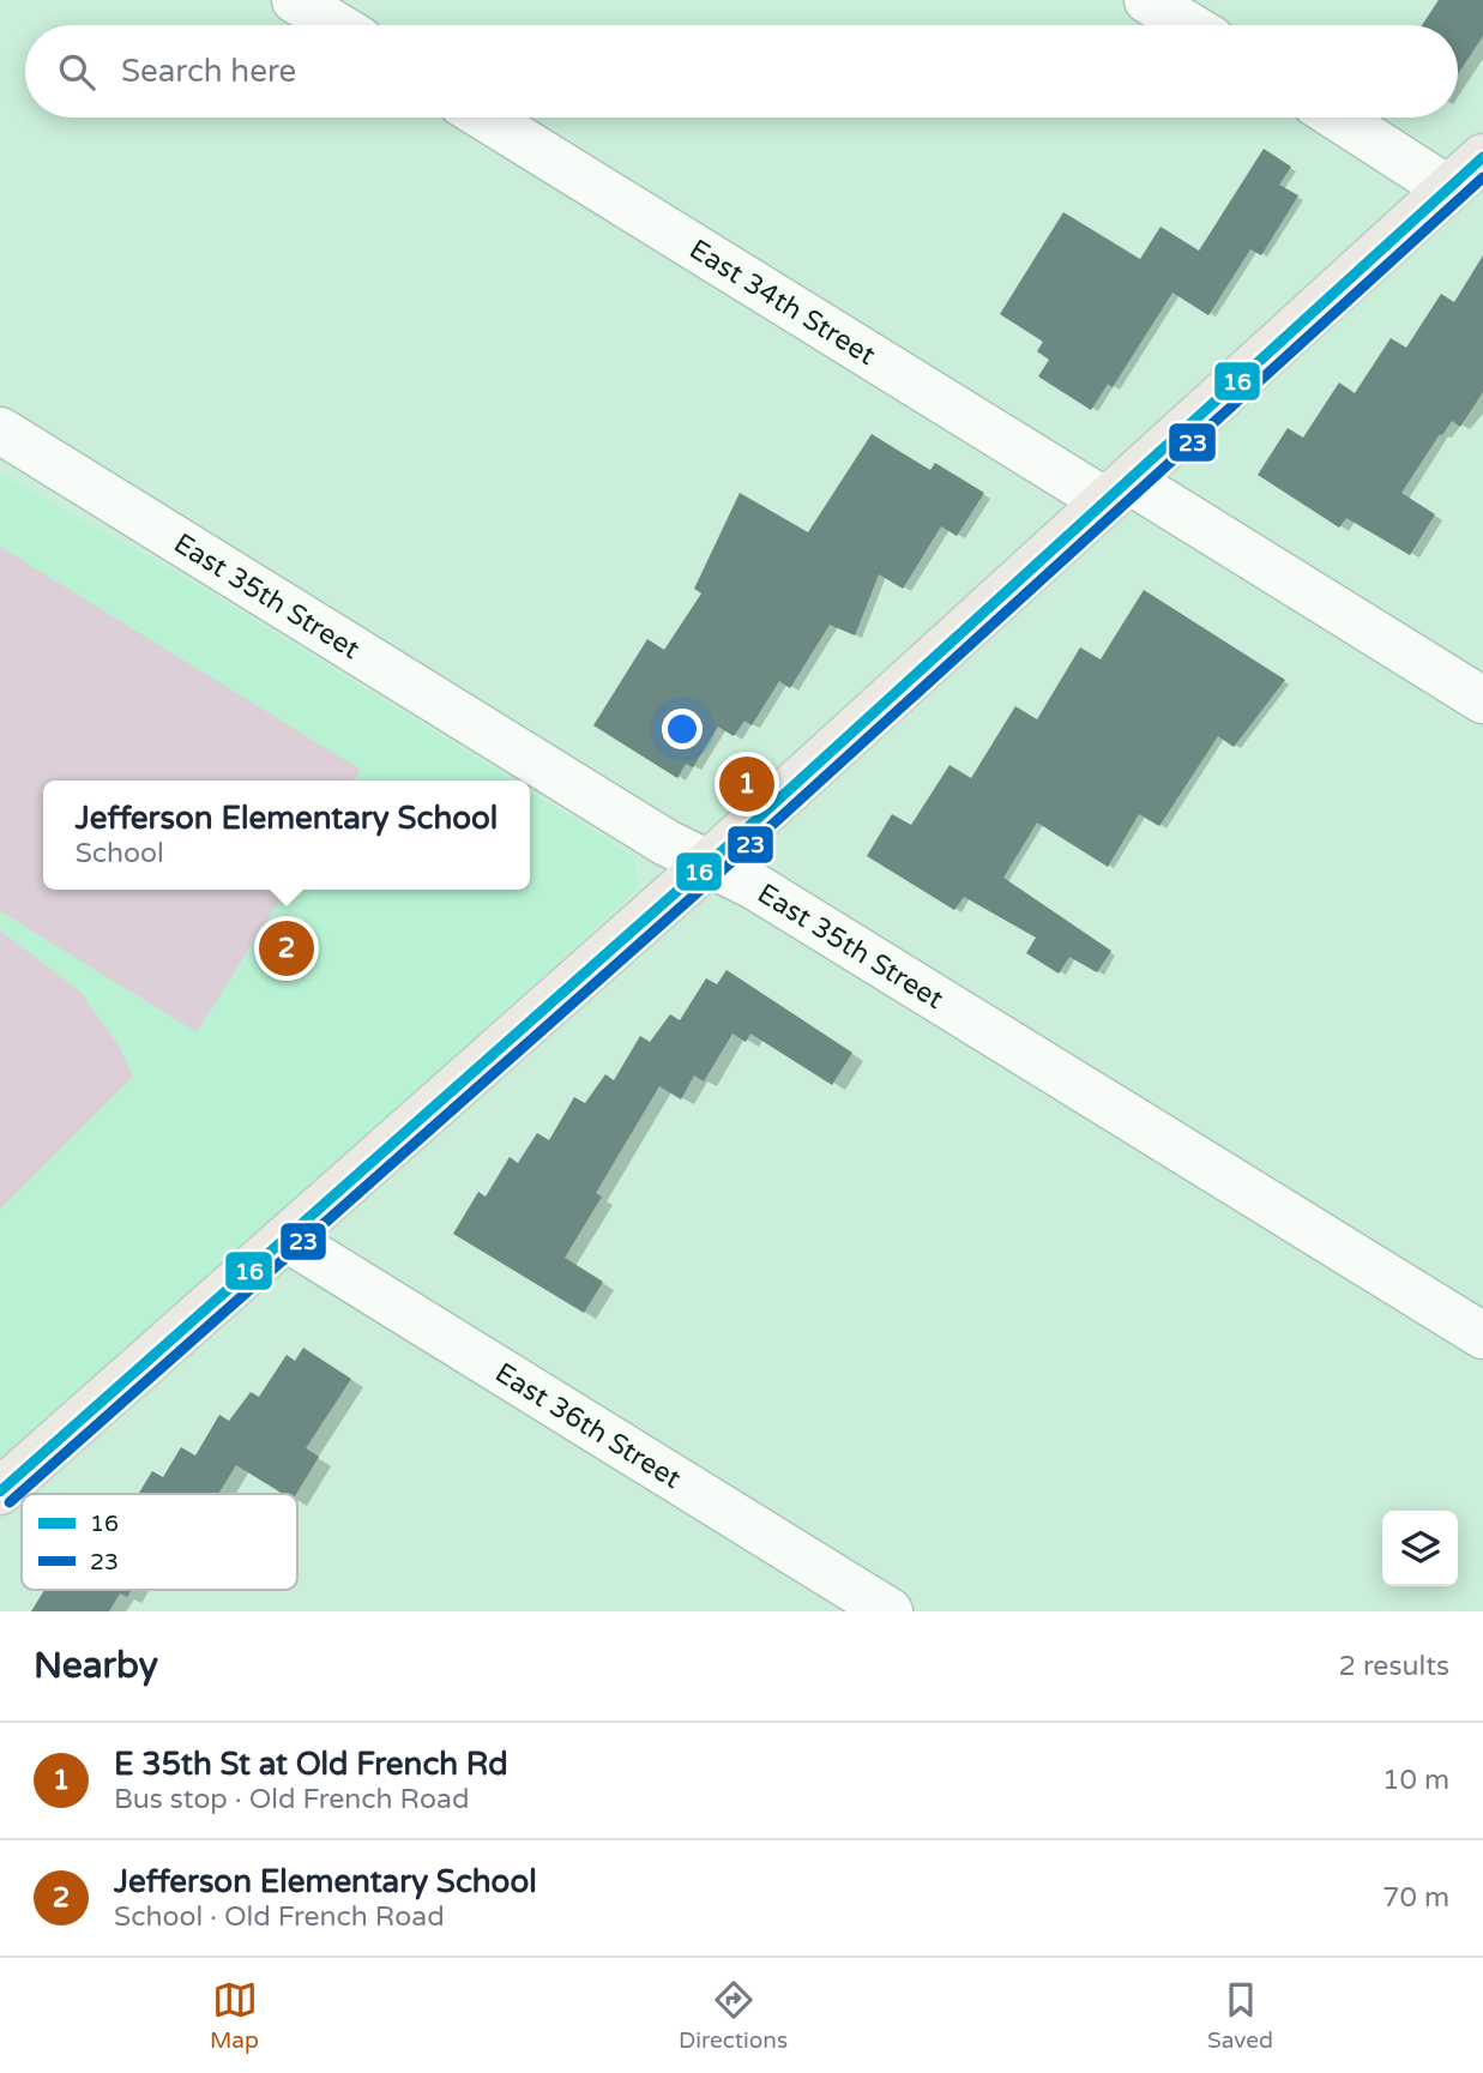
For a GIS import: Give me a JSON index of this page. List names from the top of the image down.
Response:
{
  "streets": {
    "street": ["East 34th Street", "East 35th Street", "East 36th Street"]
  },
  "lines": ["transit line 16", "transit line 23"],
  "legend": ["16", "23"],
  "page": {
    "search": "Search here",
    "pins": ["1", "2"],
    "popup": ["Jefferson Elementary School", "School"],
    "heading": ["Nearby", "2 results"],
    "list": [
      {
        "mark": "1",
        "name": "E 35th St at Old French Rd",
        "note": "Bus stop · Old French Road",
        "value": "10 m"
      },
      {
        "mark": "2",
        "name": "Jefferson Elementary School",
        "note": "School · Old French Road",
        "value": "70 m"
      }
    ],
    "nav": ["Map", "Directions", "Saved"]
  }
}
